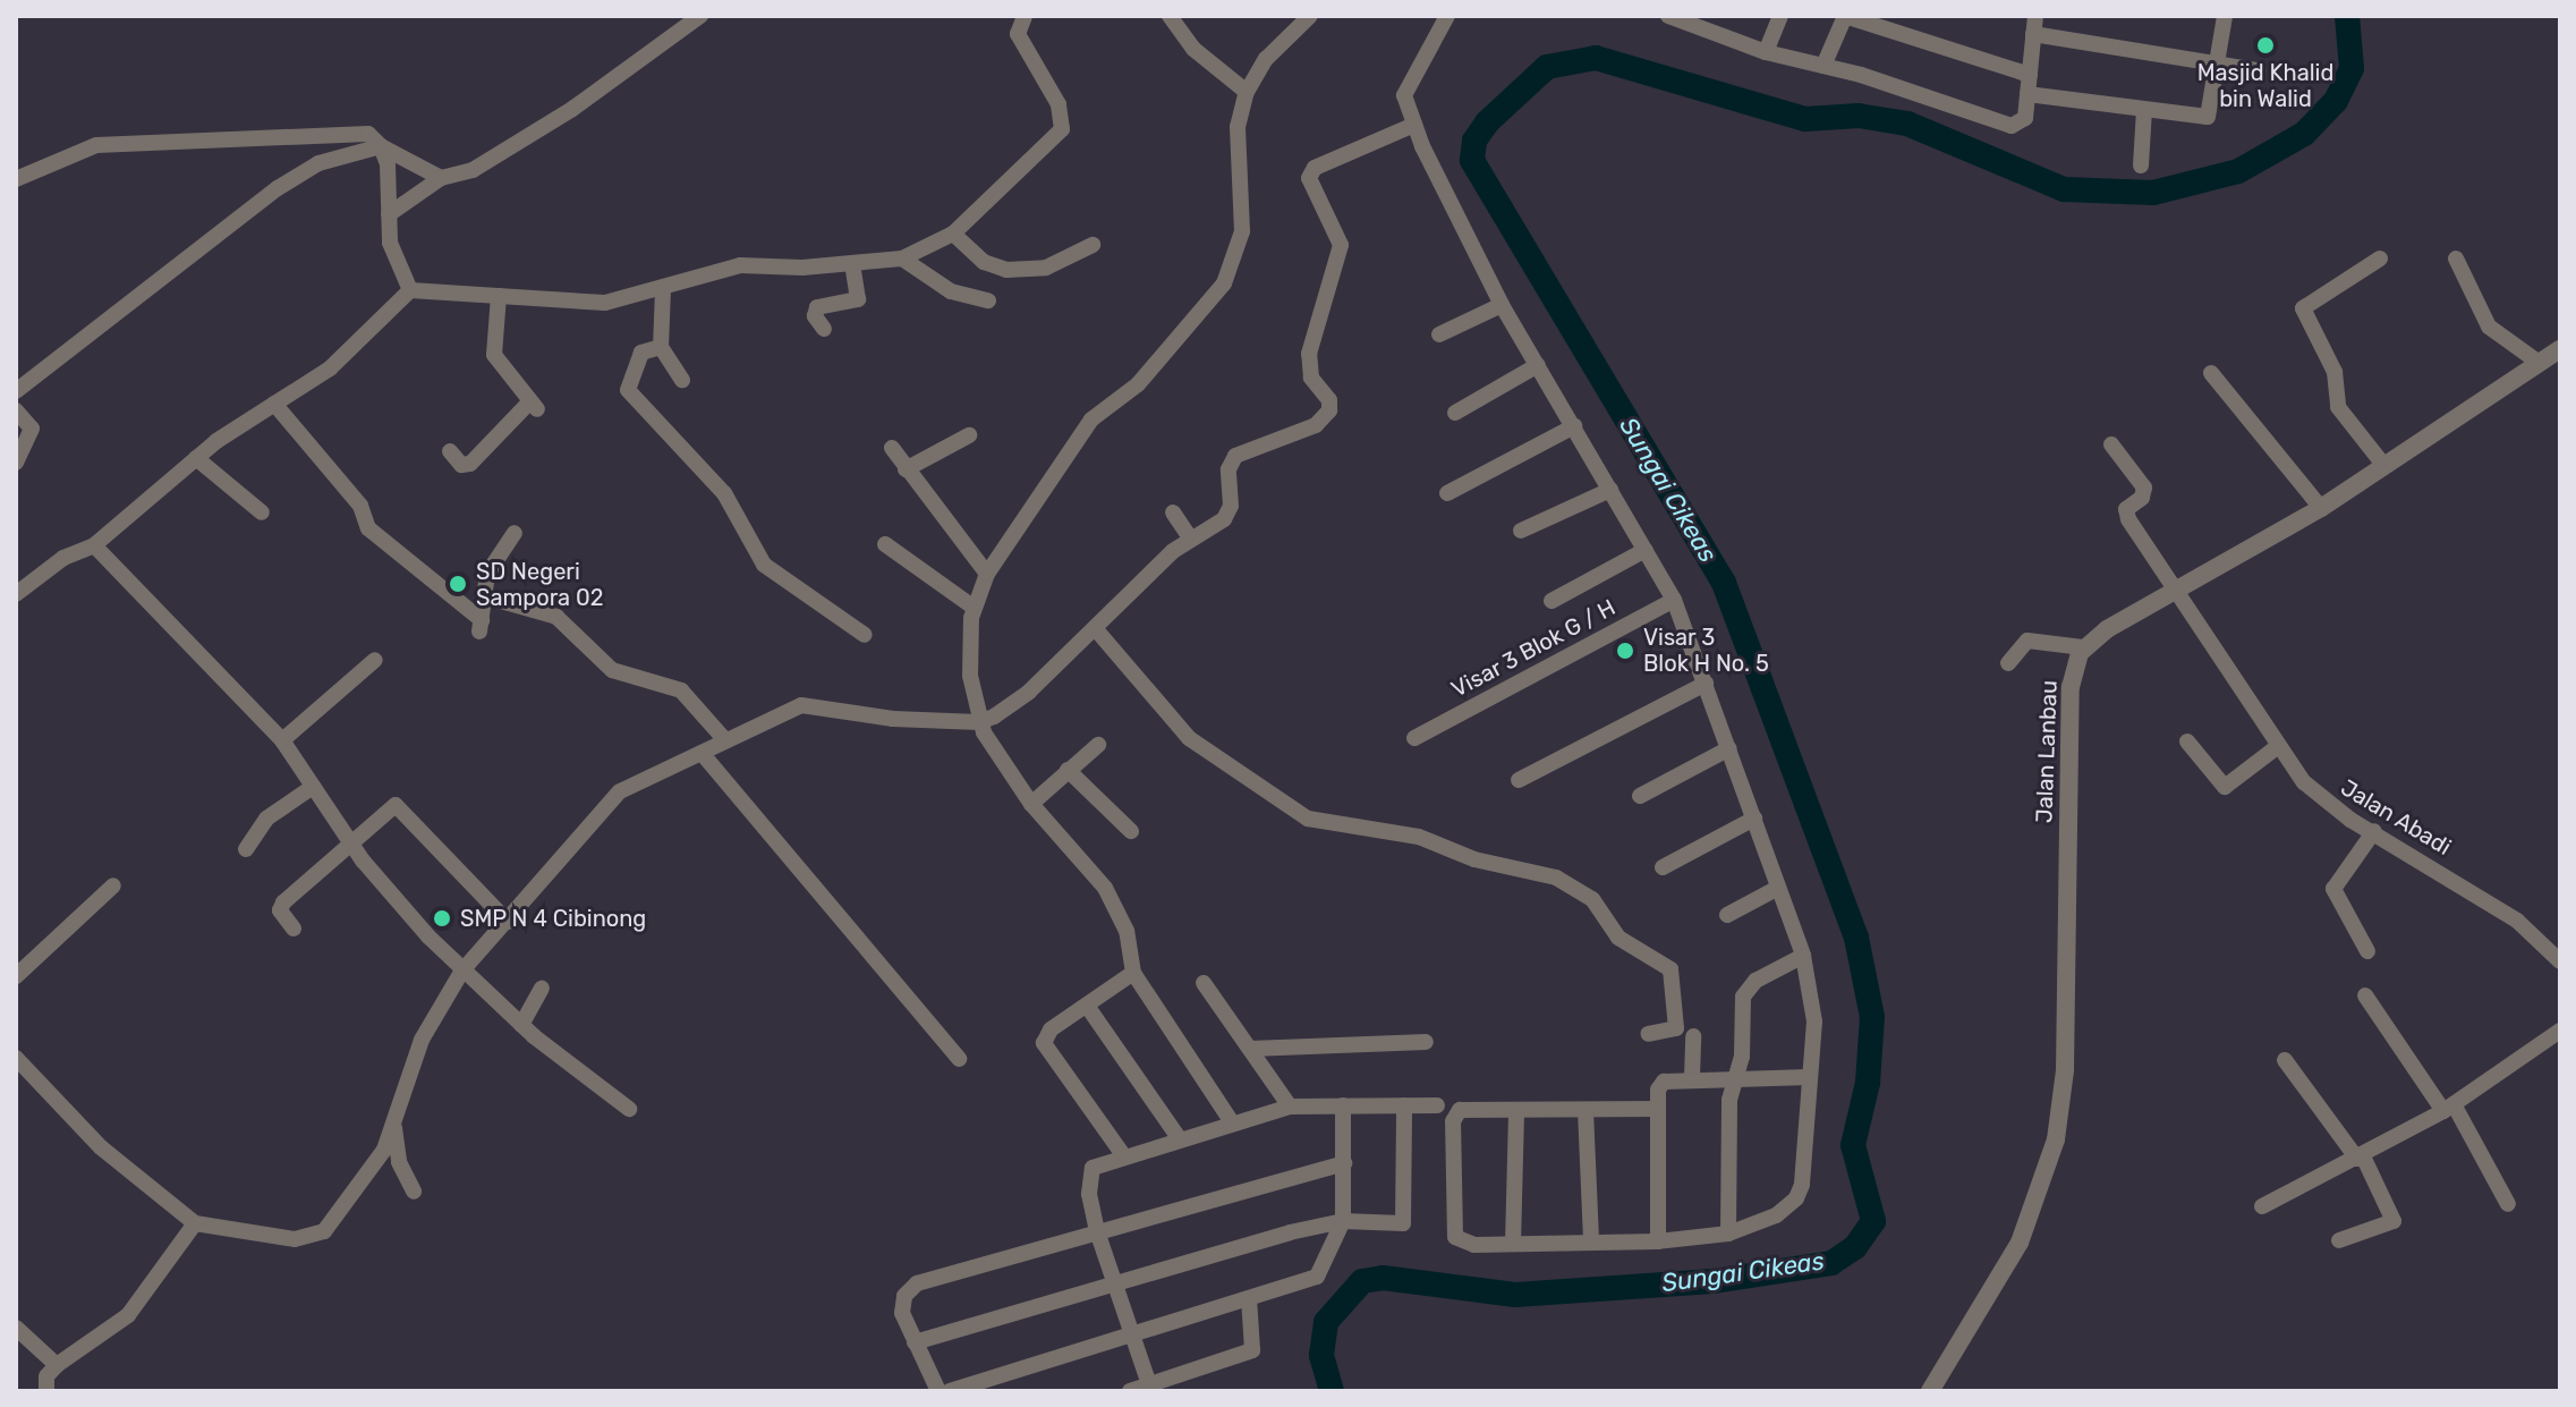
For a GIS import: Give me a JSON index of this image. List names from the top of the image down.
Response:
{
  "streets": {
    "street": ["Visar 3 Blok G / H", "Jalan Lanbau", "Jalan Abadi"]
  },
  "water": ["Sungai Cikeas"],
  "places": [
    "Masjid Khalid bin Walid",
    "SD Negeri Sampora 02",
    "Visar 3 Blok H No. 5",
    "SMP N 4 Cibinong"
  ]
}
